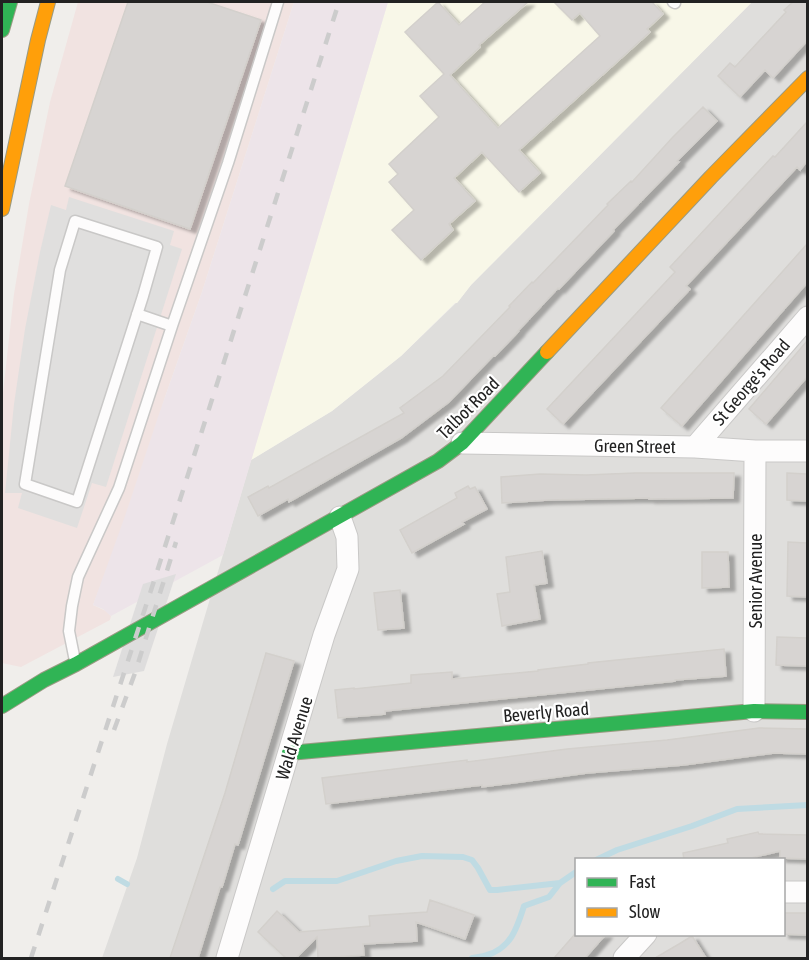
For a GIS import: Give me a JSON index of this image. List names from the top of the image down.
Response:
{
  "streets": {
    "main road": ["Talbot Road", "Beverly Road"],
    "street": [
      "St George's Road",
      "Green Street",
      "Senior Avenue",
      "Wald Avenue"
    ]
  },
  "crossings": [
    ["St George's Road", "Green Street"],
    ["Talbot Road", "Green Street"],
    ["Talbot Road", "Wald Avenue"],
    ["Green Street", "Senior Avenue"],
    ["Senior Avenue", "Beverly Road"],
    ["Beverly Road", "Wald Avenue"]
  ],
  "legend": ["Fast", "Slow"]
}
